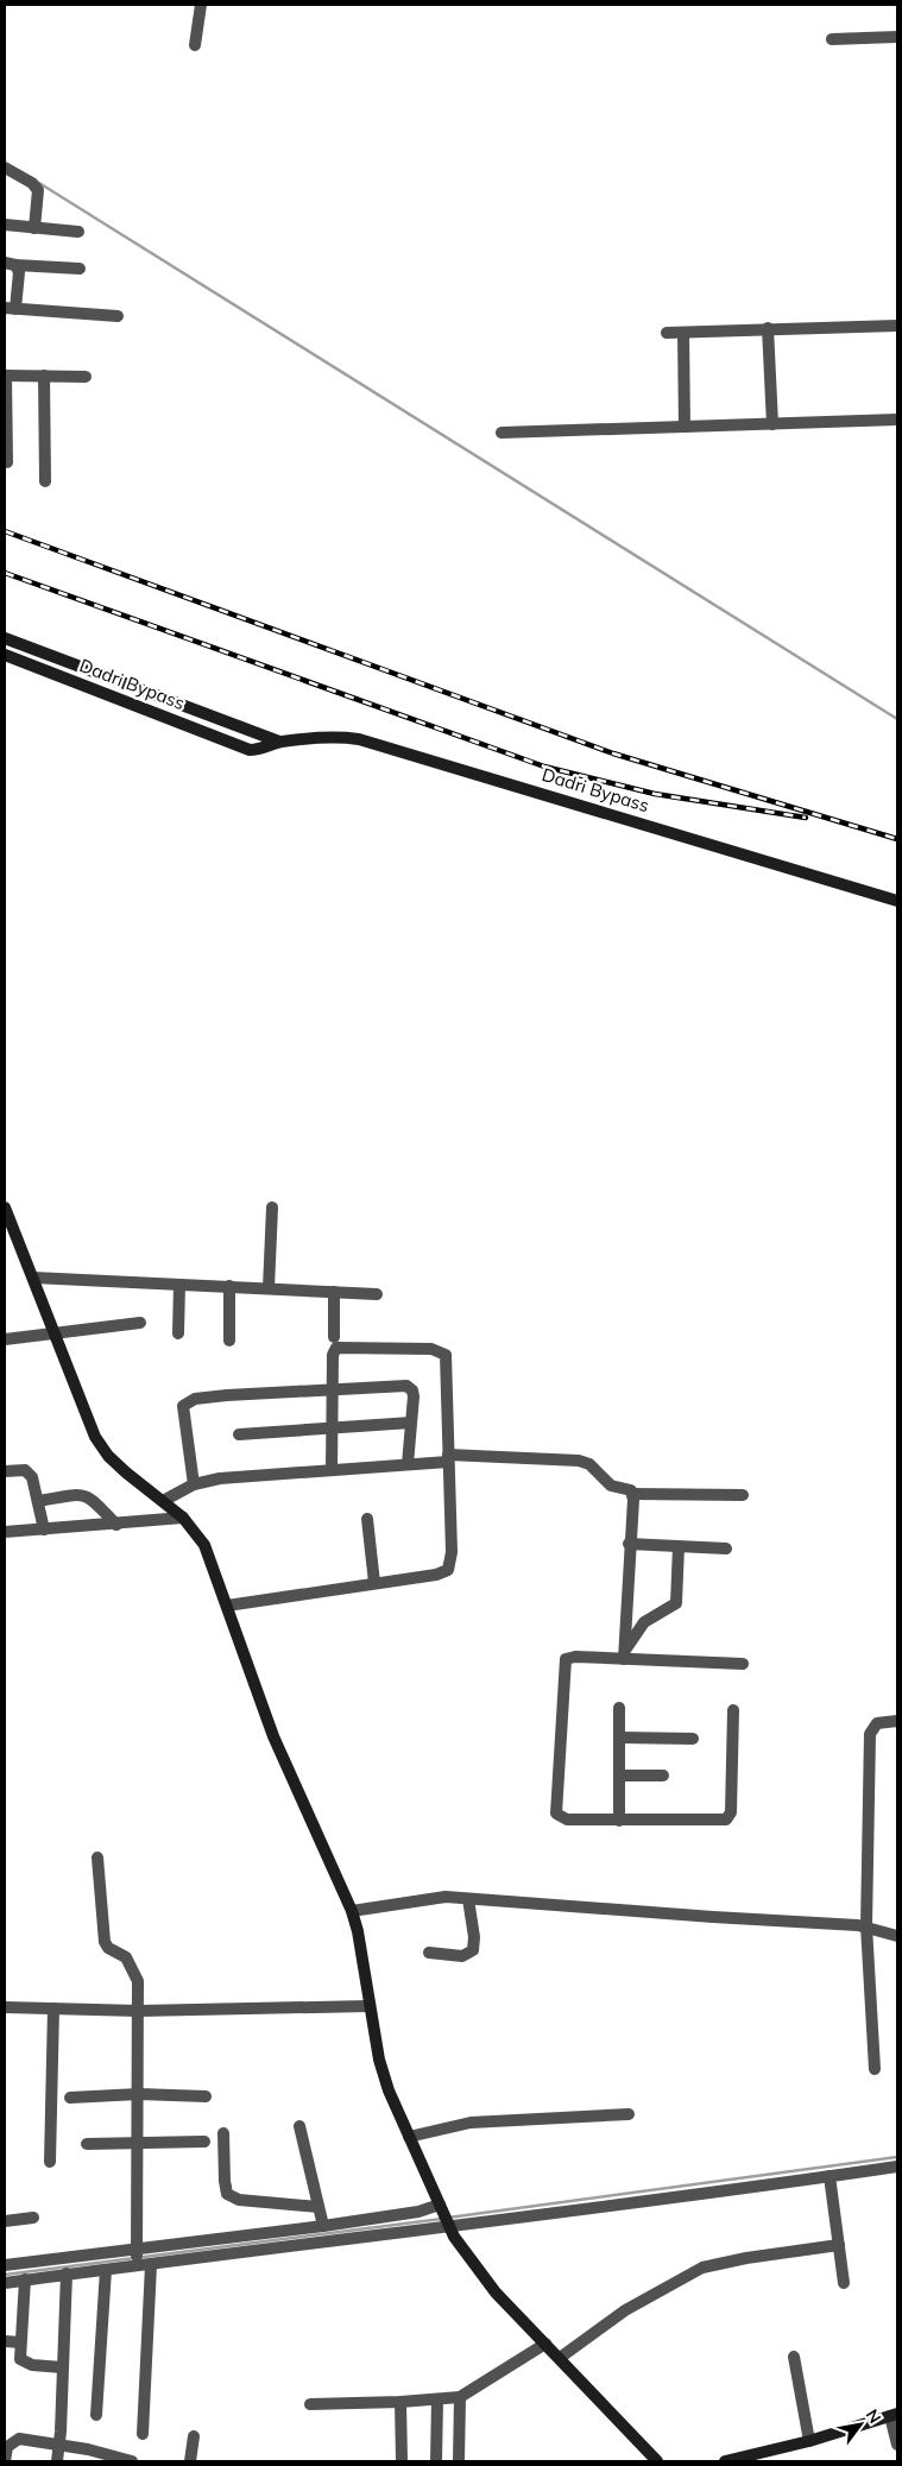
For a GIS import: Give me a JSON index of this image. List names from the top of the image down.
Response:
{
  "streets": {
    "street": ["Dadri Bypass"]
  },
  "north": "top right"
}
